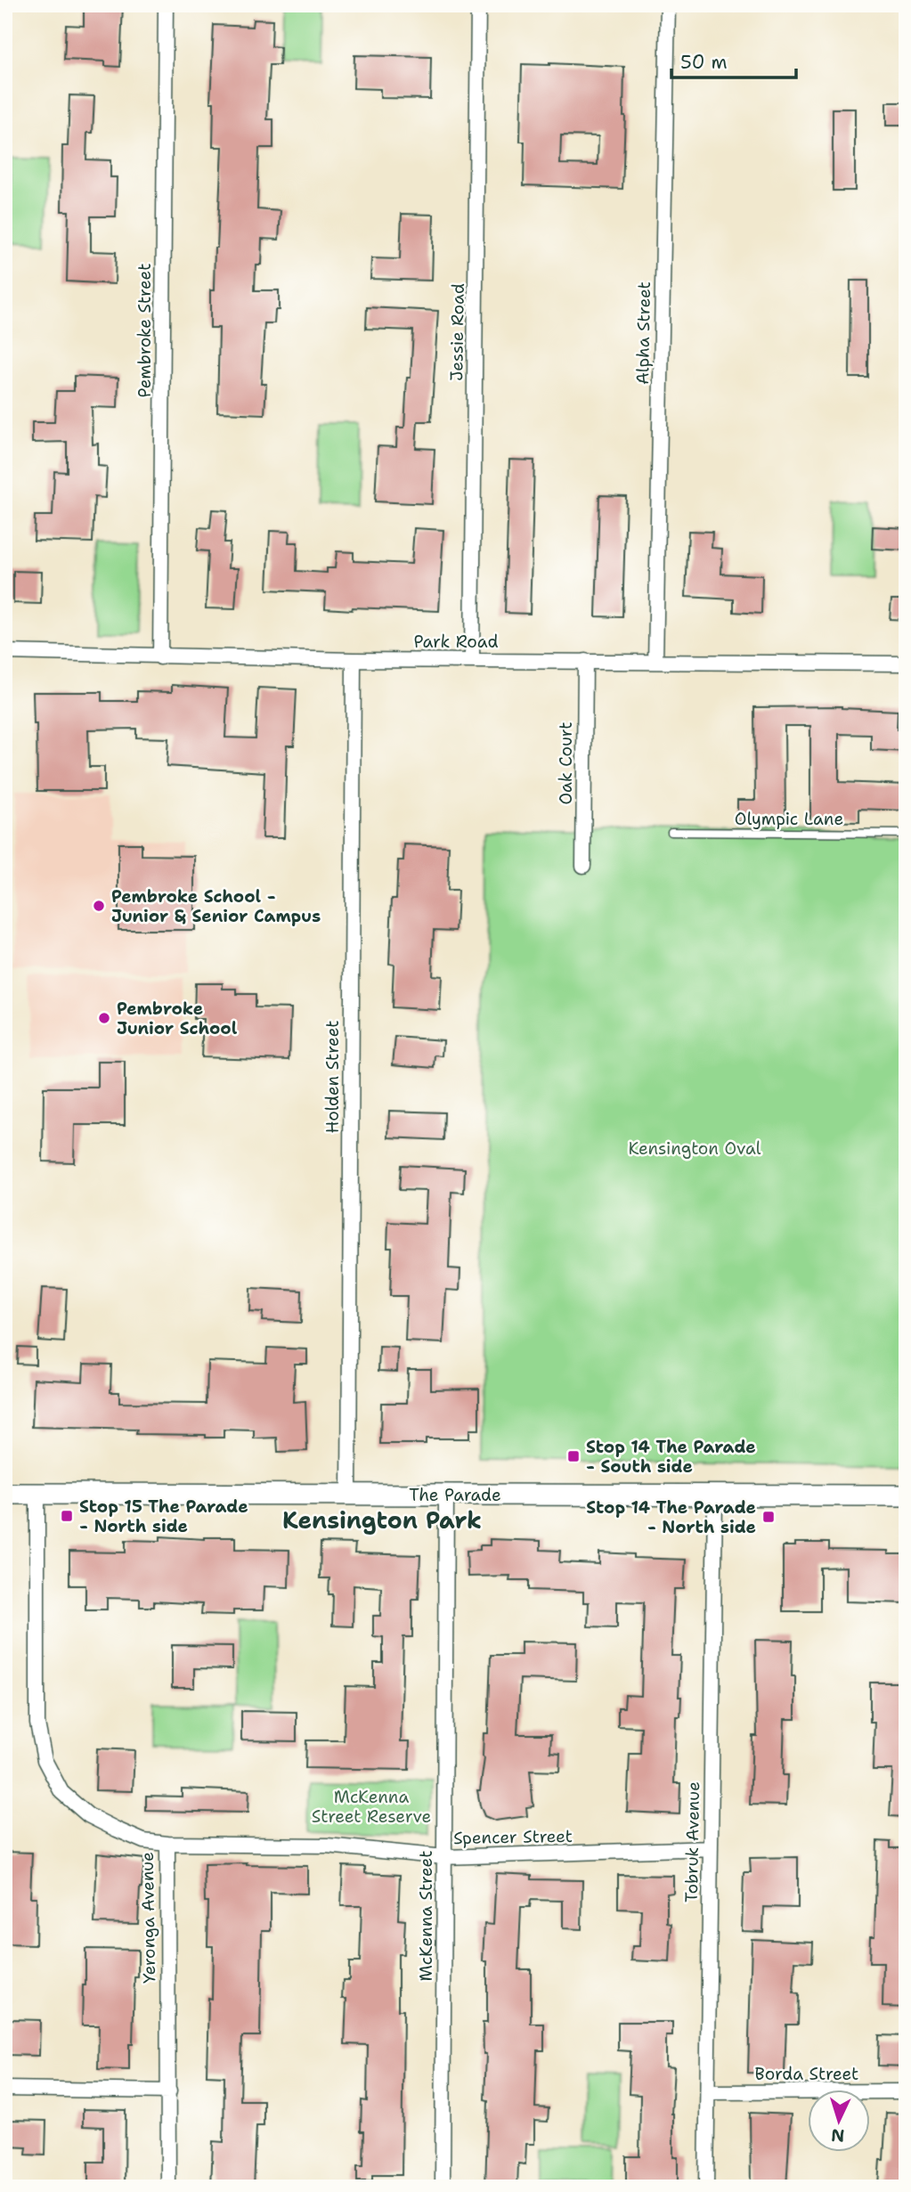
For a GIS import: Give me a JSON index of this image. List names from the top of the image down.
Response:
{
  "streets": {
    "main road": ["The Parade"],
    "street": [
      "Pembroke Street",
      "Jessie Road",
      "Alpha Street",
      "Park Road",
      "Oak Court",
      "Holden Street",
      "Spencer Street",
      "Tobruk Avenue",
      "McKenna Street",
      "Yeronga Avenue",
      "Borda Street"
    ],
    "lane": ["Olympic Lane"]
  },
  "crossings": [
    ["Pembroke Street", "Park Road"],
    ["Jessie Road", "Park Road"],
    ["Alpha Street", "Park Road"],
    ["Park Road", "Oak Court"],
    ["Park Road", "Holden Street"],
    ["Holden Street", "The Parade"],
    ["The Parade", "Tobruk Avenue"],
    ["The Parade", "McKenna Street"],
    ["The Parade", "Yeronga Avenue"],
    ["Spencer Street", "Tobruk Avenue"],
    ["Spencer Street", "McKenna Street"],
    ["Spencer Street", "Yeronga Avenue"],
    ["Tobruk Avenue", "Borda Street"]
  ],
  "districts": ["Kensington Park"],
  "parks": ["Kensington Oval", "McKenna Street Reserve"],
  "places": {
    "other": ["Pembroke School - Junior & Senior Campus", "Pembroke Junior School"],
    "transit": ["Stop 14 The Parade - South side", "Stop 15 The Parade - North side", "Stop 14 The Parade - North side"]
  },
  "scale_bar": "50 m",
  "north": "bottom"
}
